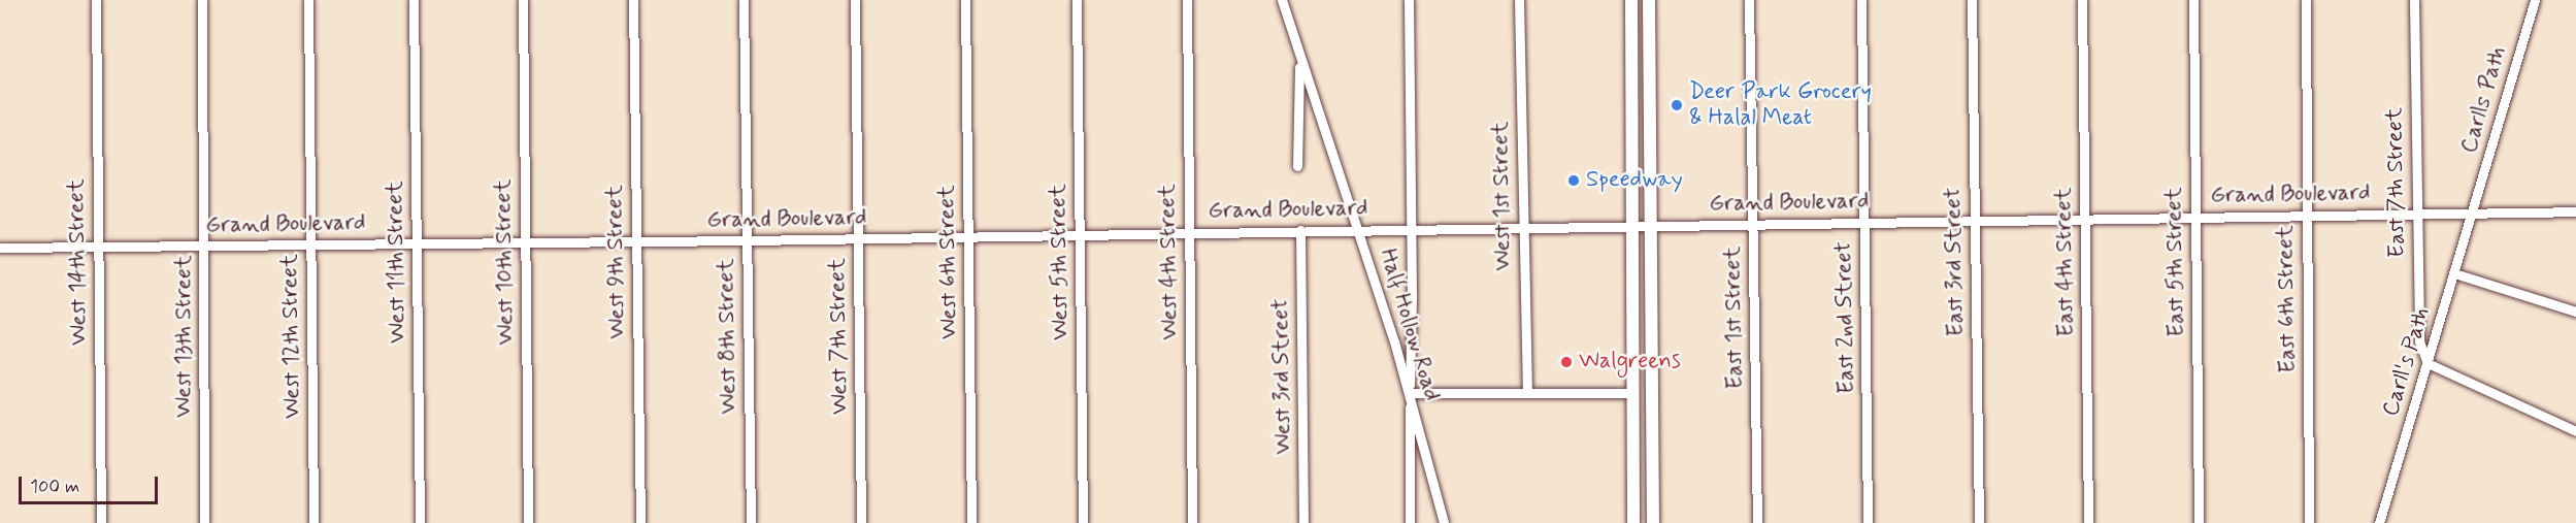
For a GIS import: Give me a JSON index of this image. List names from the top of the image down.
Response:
{
  "streets": {
    "street": [
      "Carlls Path",
      "East 7th Street",
      "Grand Boulevard",
      "West 1st Street",
      "West 14th Street",
      "West 11th Street",
      "West 10th Street",
      "West 9th Street",
      "West 6th Street",
      "West 5th Street",
      "West 4th Street",
      "East 3rd Street",
      "East 4th Street",
      "East 5th Street",
      "East 6th Street",
      "East 1st Street",
      "East 2nd Street",
      "Half Hollow Road",
      "West 13th Street",
      "West 12th Street",
      "West 8th Street",
      "West 7th Street",
      "Carll's Path",
      "West 3rd Street"
    ]
  },
  "crossings": [
    ["Carlls Path", "Grand Boulevard"],
    ["Carlls Path", "Carll's Path"],
    ["East 7th Street", "Grand Boulevard"],
    ["East 7th Street", "Carll's Path"],
    ["Grand Boulevard", "West 1st Street"],
    ["Grand Boulevard", "West 14th Street"],
    ["Grand Boulevard", "West 11th Street"],
    ["Grand Boulevard", "West 10th Street"],
    ["Grand Boulevard", "West 9th Street"],
    ["Grand Boulevard", "West 6th Street"],
    ["Grand Boulevard", "West 5th Street"],
    ["Grand Boulevard", "West 4th Street"],
    ["Grand Boulevard", "East 3rd Street"],
    ["Grand Boulevard", "East 4th Street"],
    ["Grand Boulevard", "East 5th Street"],
    ["Grand Boulevard", "East 6th Street"],
    ["Grand Boulevard", "East 1st Street"],
    ["Grand Boulevard", "East 2nd Street"],
    ["Grand Boulevard", "Half Hollow Road"],
    ["Grand Boulevard", "West 13th Street"],
    ["Grand Boulevard", "West 12th Street"],
    ["Grand Boulevard", "West 8th Street"],
    ["Grand Boulevard", "West 7th Street"],
    ["Grand Boulevard", "Carll's Path"],
    ["Grand Boulevard", "West 3rd Street"]
  ],
  "places": ["Deer Park Grocery & Halal Meat", "Speedway", "Walgreens"],
  "scale_bar": "100 m"
}
